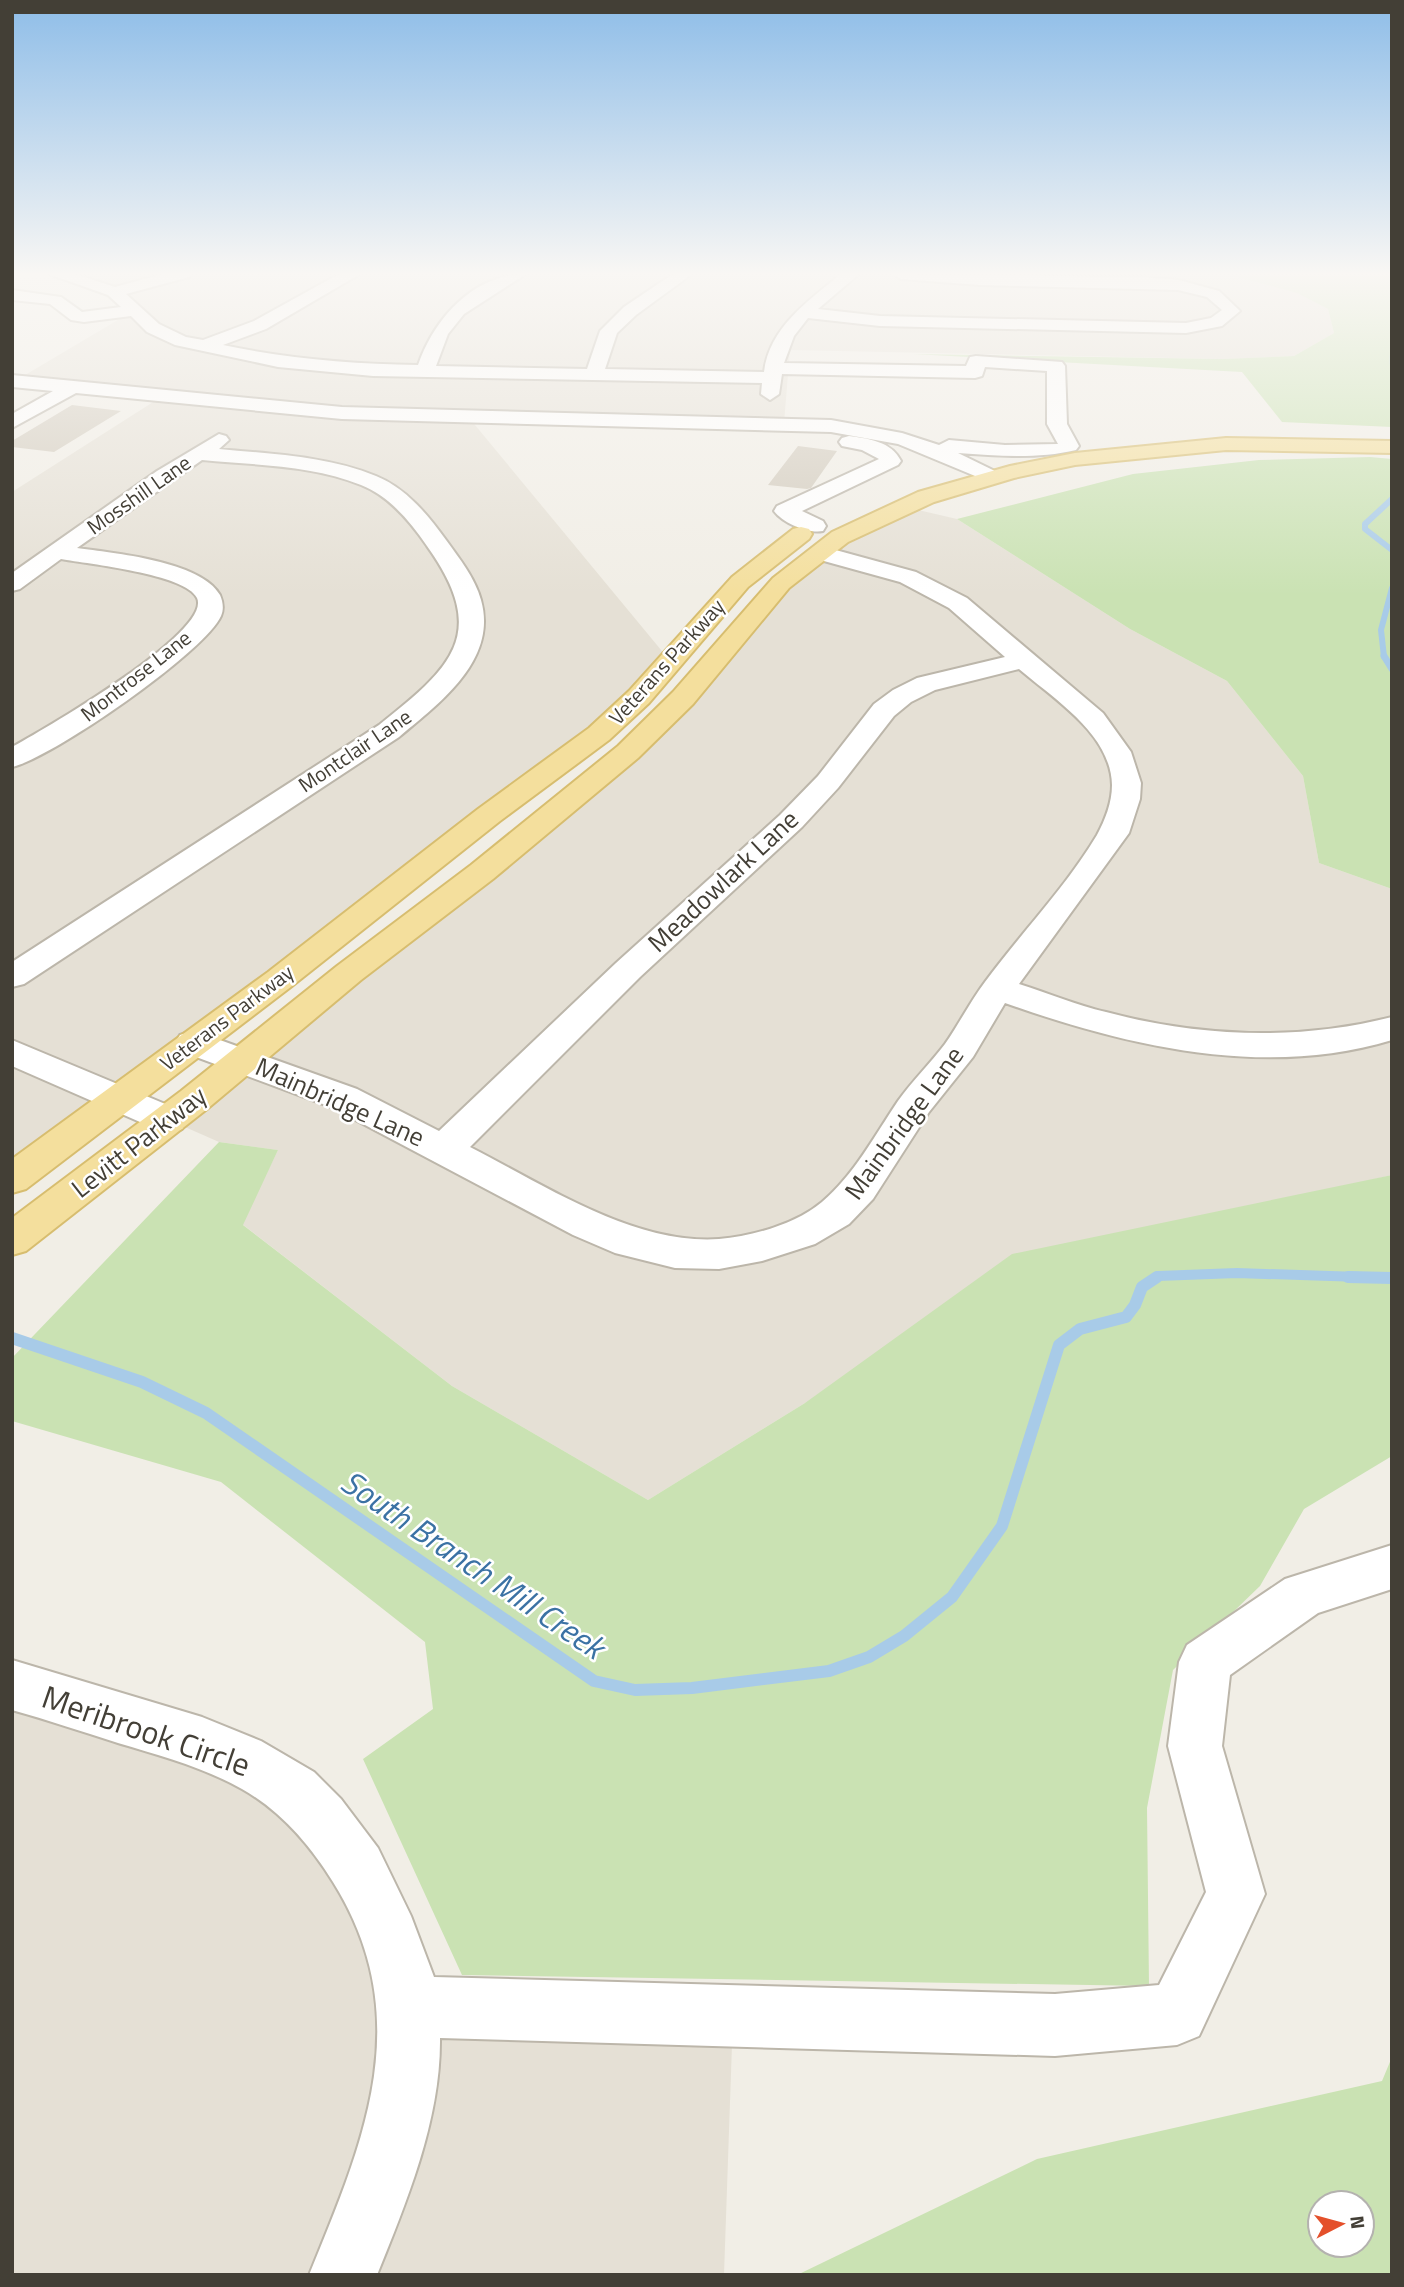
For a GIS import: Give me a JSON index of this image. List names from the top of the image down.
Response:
{
  "streets": {
    "main road": ["Veterans Parkway", "Levitt Parkway"],
    "street": [
      "Mosshill Lane",
      "Montrose Lane",
      "Montclair Lane",
      "Meadowlark Lane",
      "Mainbridge Lane",
      "Meribrook Circle"
    ]
  },
  "crossings": [
    ["Mosshill Lane", "Montrose Lane"],
    ["Mosshill Lane", "Montclair Lane"],
    ["Veterans Parkway", "Mainbridge Lane"],
    ["Veterans Parkway", "Levitt Parkway"],
    ["Meadowlark Lane", "Mainbridge Lane"],
    ["Mainbridge Lane", "Levitt Parkway"]
  ],
  "water": ["South Branch Mill Creek"],
  "north": "right"
}
